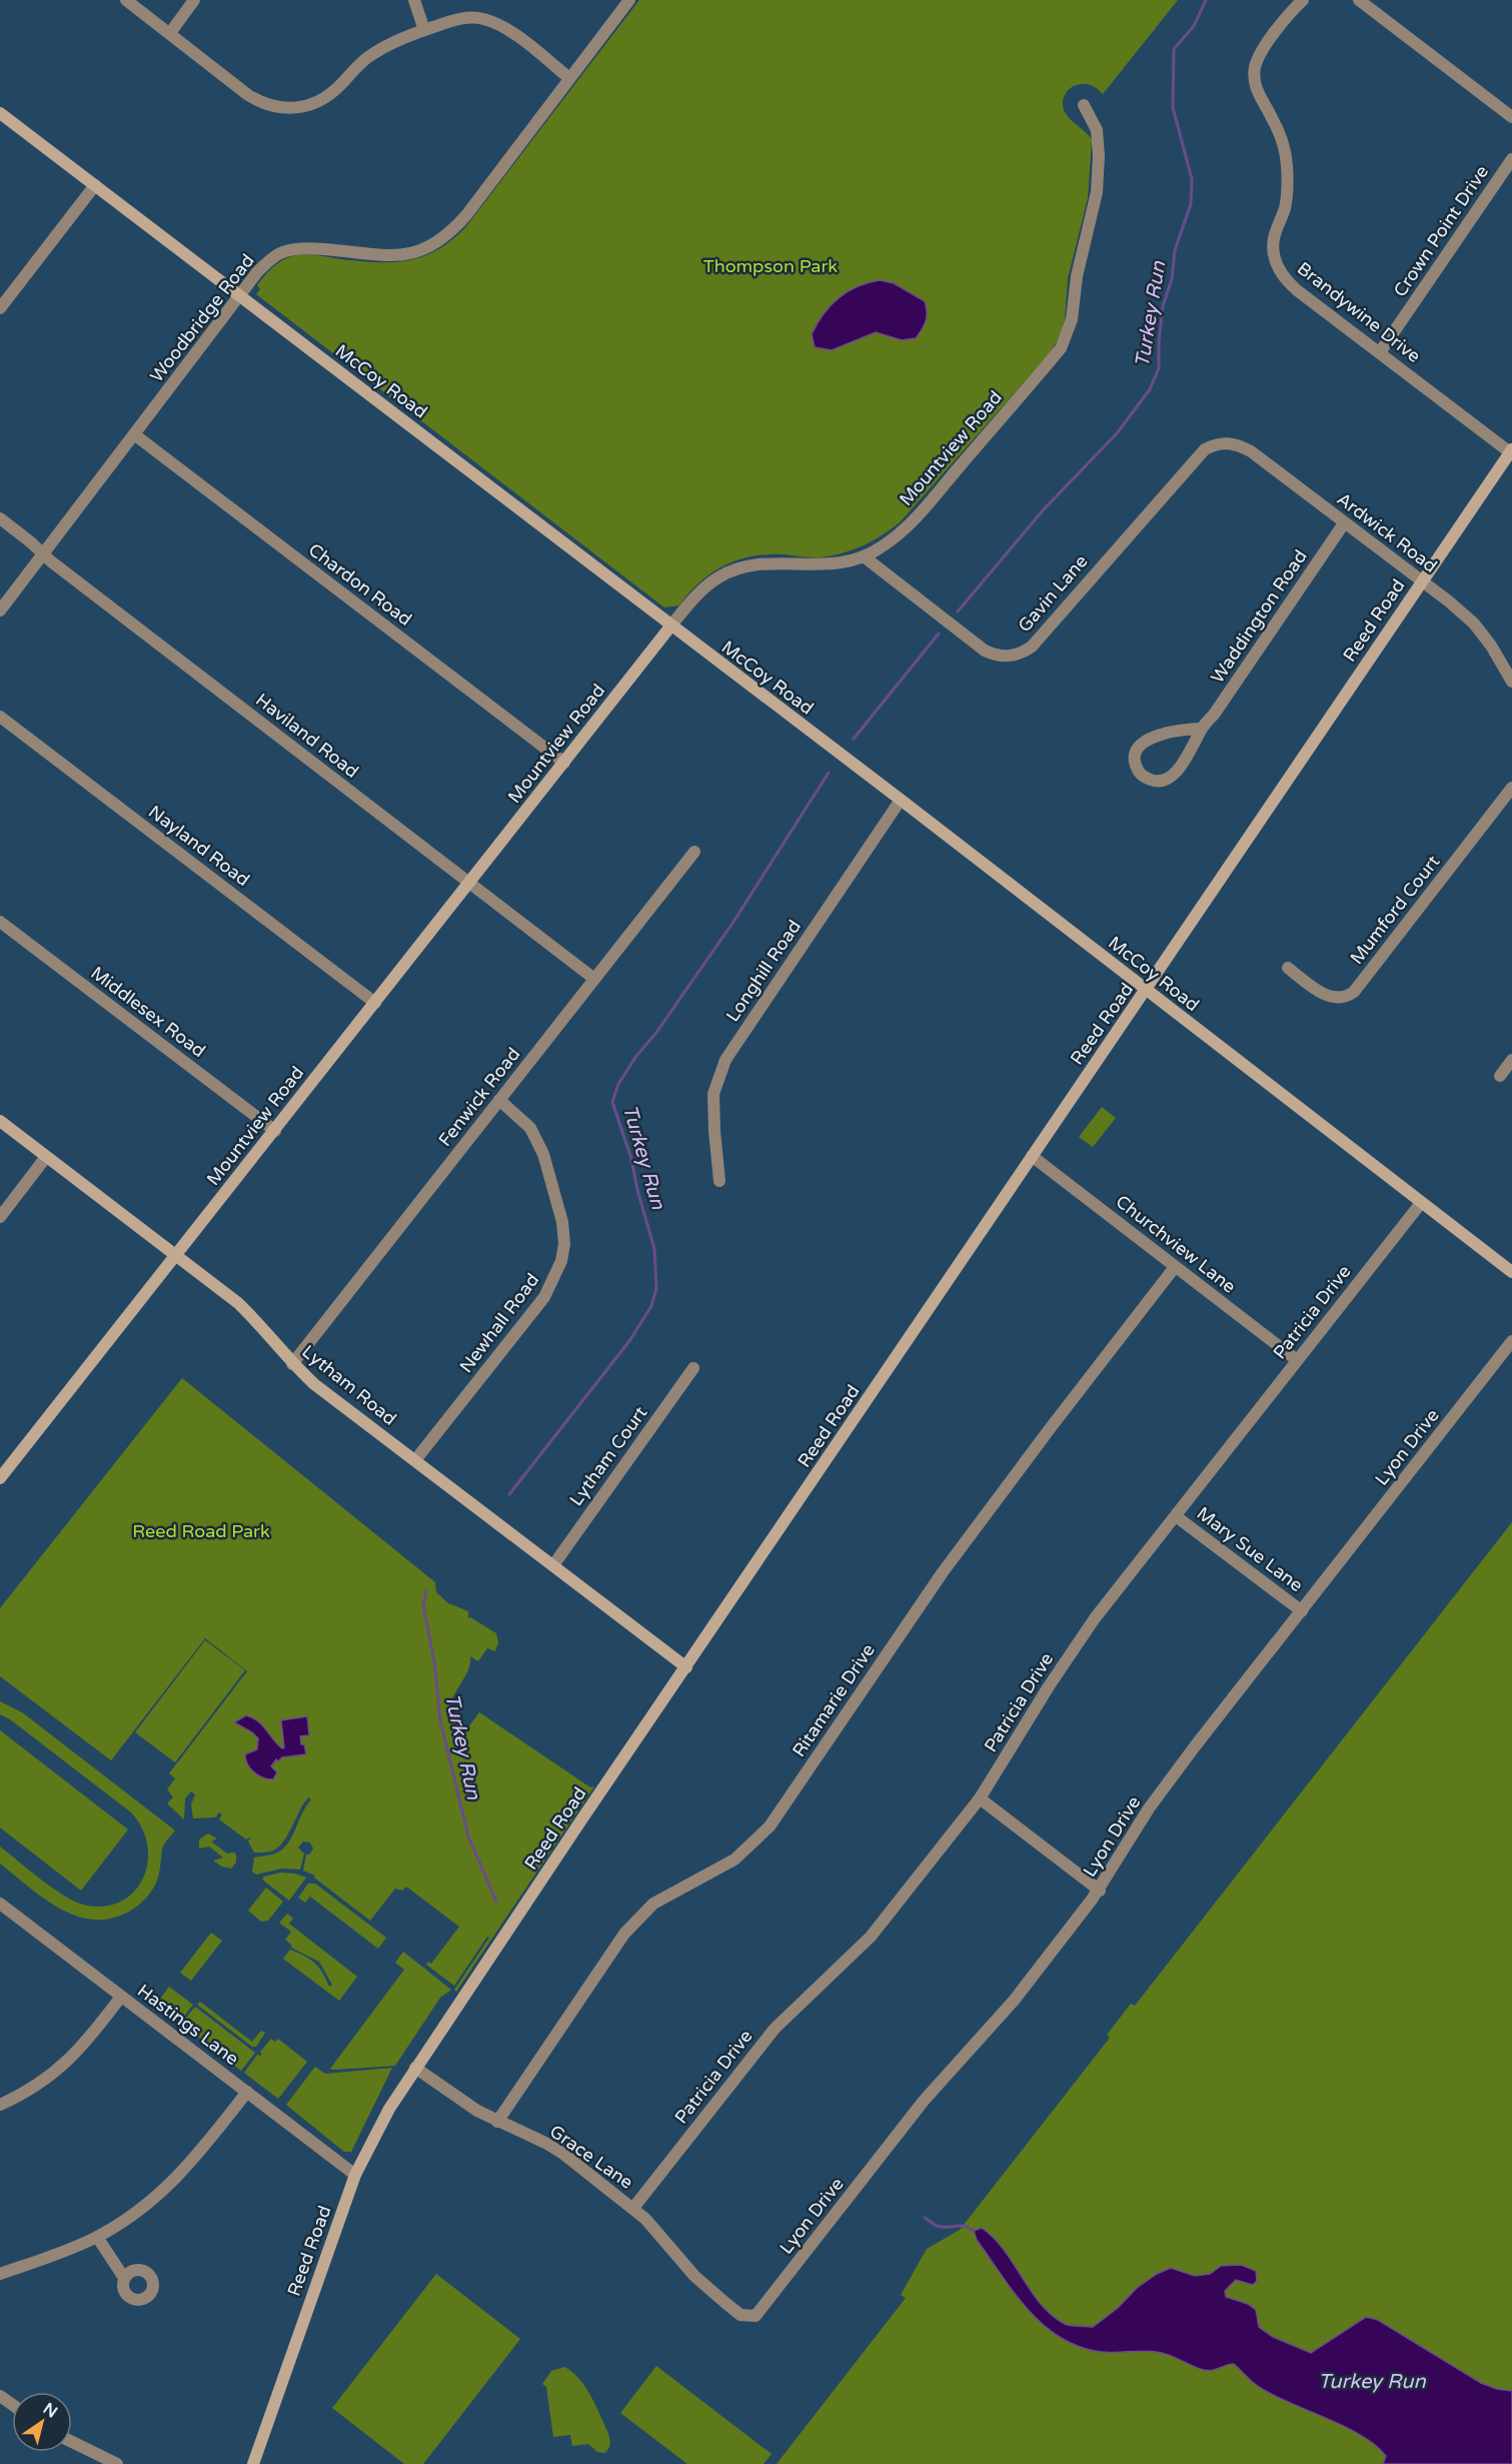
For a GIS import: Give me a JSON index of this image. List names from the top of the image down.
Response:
{
  "streets": {
    "main road": [
      "McCoy Road",
      "Mountview Road",
      "Reed Road",
      "Lytham Road"
    ],
    "street": [
      "Crown Point Drive",
      "Brandywine Drive",
      "Woodbridge Road",
      "Ardwick Road",
      "Chardon Road",
      "Gavin Lane",
      "Waddington Road",
      "Haviland Road",
      "Nayland Road",
      "Mumford Court",
      "Longhill Road",
      "Middlesex Road",
      "Fenwick Road",
      "Churchview Lane",
      "Patricia Drive",
      "Newhall Road",
      "Lyon Drive",
      "Lytham Court",
      "Mary Sue Lane",
      "Ritamarie Drive",
      "Hastings Lane",
      "Grace Lane"
    ]
  },
  "crossings": [
    ["Crown Point Drive", "Brandywine Drive"],
    ["Brandywine Drive", "Reed Road"],
    ["Woodbridge Road", "McCoy Road"],
    ["Woodbridge Road", "Chardon Road"],
    ["Woodbridge Road", "Haviland Road"],
    ["McCoy Road", "Mountview Road"],
    ["McCoy Road", "Reed Road"],
    ["McCoy Road", "Longhill Road"],
    ["McCoy Road", "Patricia Drive"],
    ["Mountview Road", "Chardon Road"],
    ["Mountview Road", "Gavin Lane"],
    ["Mountview Road", "Haviland Road"],
    ["Mountview Road", "Nayland Road"],
    ["Mountview Road", "Middlesex Road"],
    ["Mountview Road", "Lytham Road"],
    ["Ardwick Road", "Gavin Lane"],
    ["Ardwick Road", "Waddington Road"],
    ["Ardwick Road", "Reed Road"],
    ["Reed Road", "Churchview Lane"],
    ["Reed Road", "Lytham Road"],
    ["Reed Road", "Hastings Lane"],
    ["Reed Road", "Grace Lane"],
    ["Haviland Road", "Fenwick Road"],
    ["Fenwick Road", "Newhall Road"],
    ["Fenwick Road", "Lytham Road"],
    ["Churchview Lane", "Patricia Drive"],
    ["Churchview Lane", "Ritamarie Drive"],
    ["Patricia Drive", "Mary Sue Lane"],
    ["Patricia Drive", "Grace Lane"],
    ["Newhall Road", "Lytham Road"],
    ["Lytham Road", "Lytham Court"],
    ["Lyon Drive", "Mary Sue Lane"],
    ["Lyon Drive", "Grace Lane"],
    ["Ritamarie Drive", "Grace Lane"]
  ],
  "water": ["Turkey Run"],
  "parks": ["Thompson Park", "Reed Road Park"],
  "north": "top right"
}
